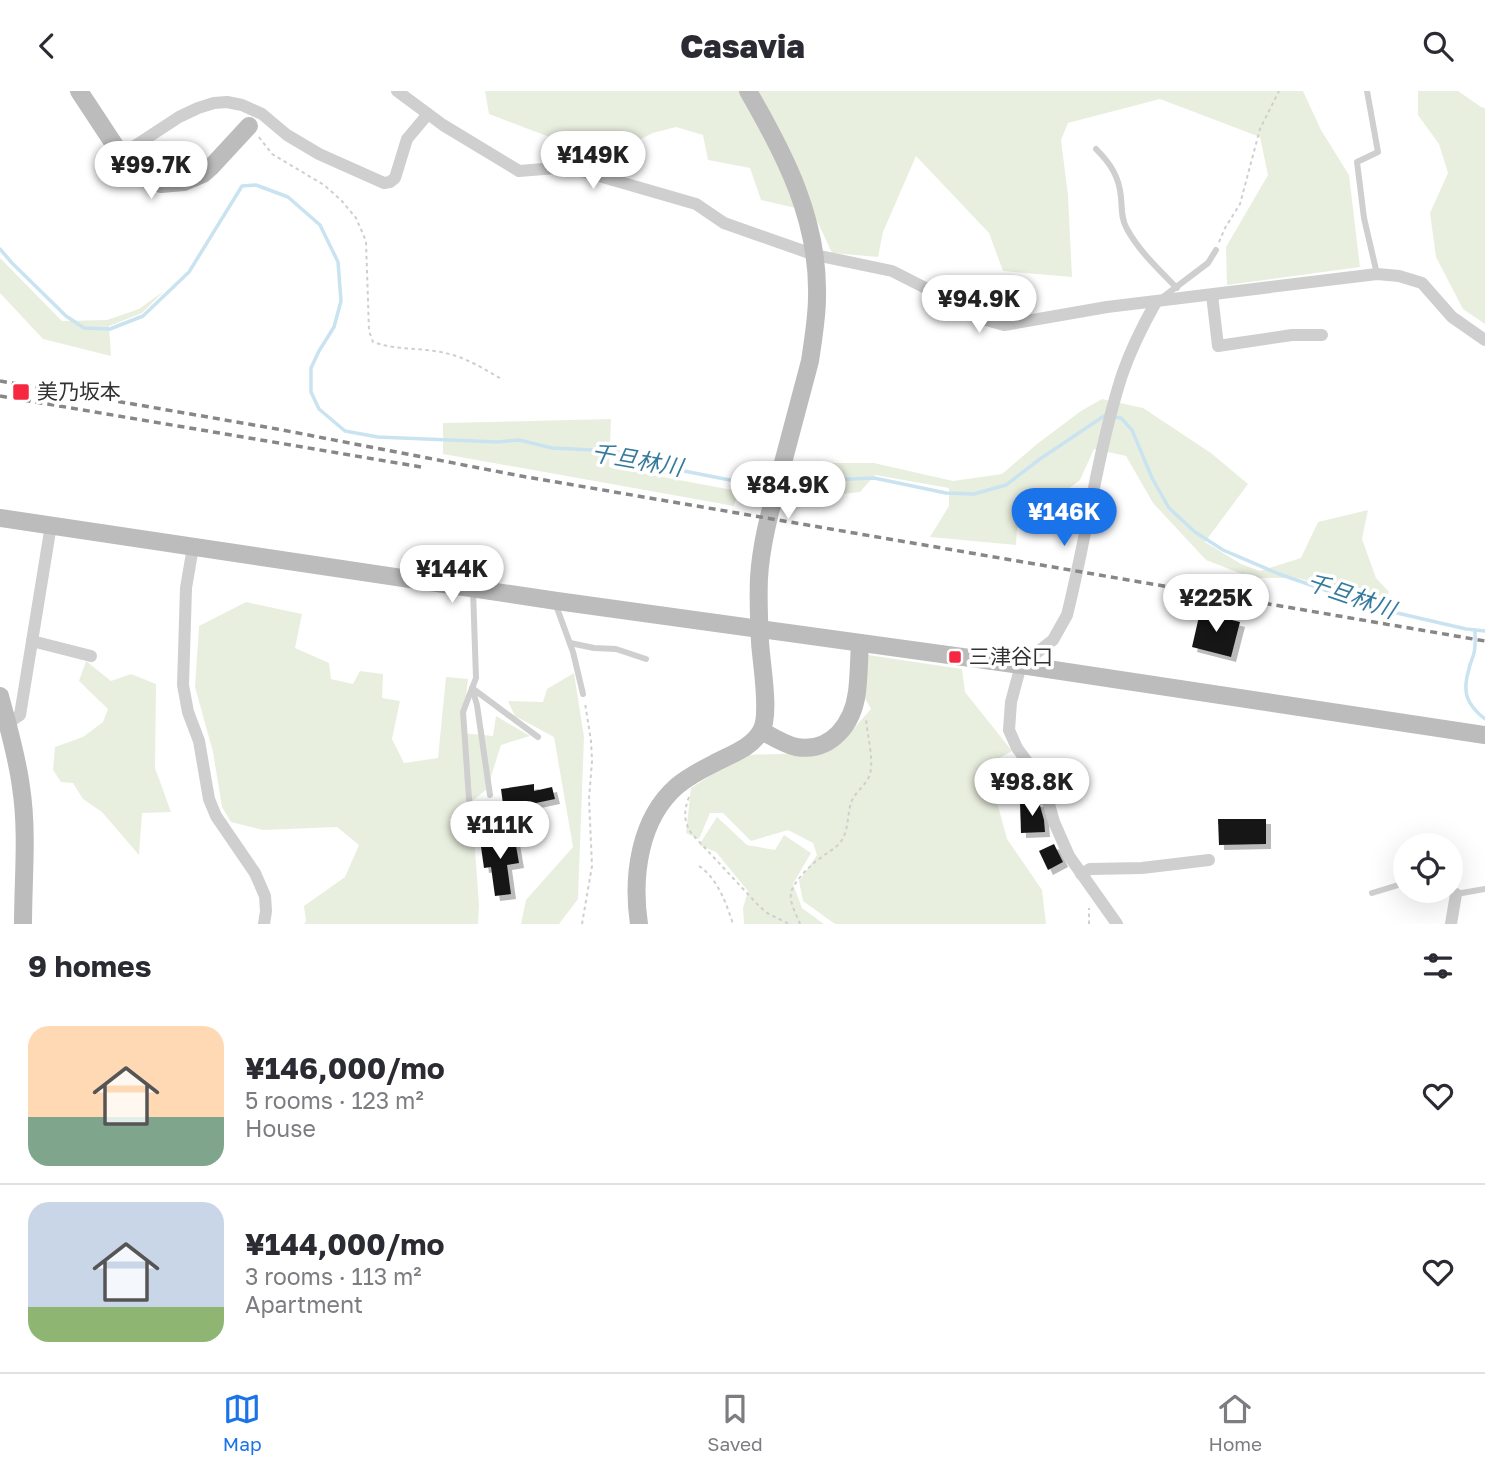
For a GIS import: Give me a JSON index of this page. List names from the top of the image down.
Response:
{
  "water": ["千旦林川"],
  "places": {
    "transit": ["美乃坂本", "三津谷口"]
  },
  "page": {
    "header": "Casavia",
    "price": [
      "¥149K",
      "¥99.7K",
      "¥94.9K",
      "¥84.9K",
      "¥146K",
      "¥144K",
      "¥225K",
      "¥98.8K",
      "¥111K"
    ],
    "heading": "9 homes",
    "list": [
      {
        "name": "¥146,000/mo",
        "note": "5 rooms · 123 m² · House"
      },
      {
        "name": "¥144,000/mo",
        "note": "3 rooms · 113 m² · Apartment"
      }
    ],
    "tabs": ["Map", "Saved", "Home"]
  }
}
